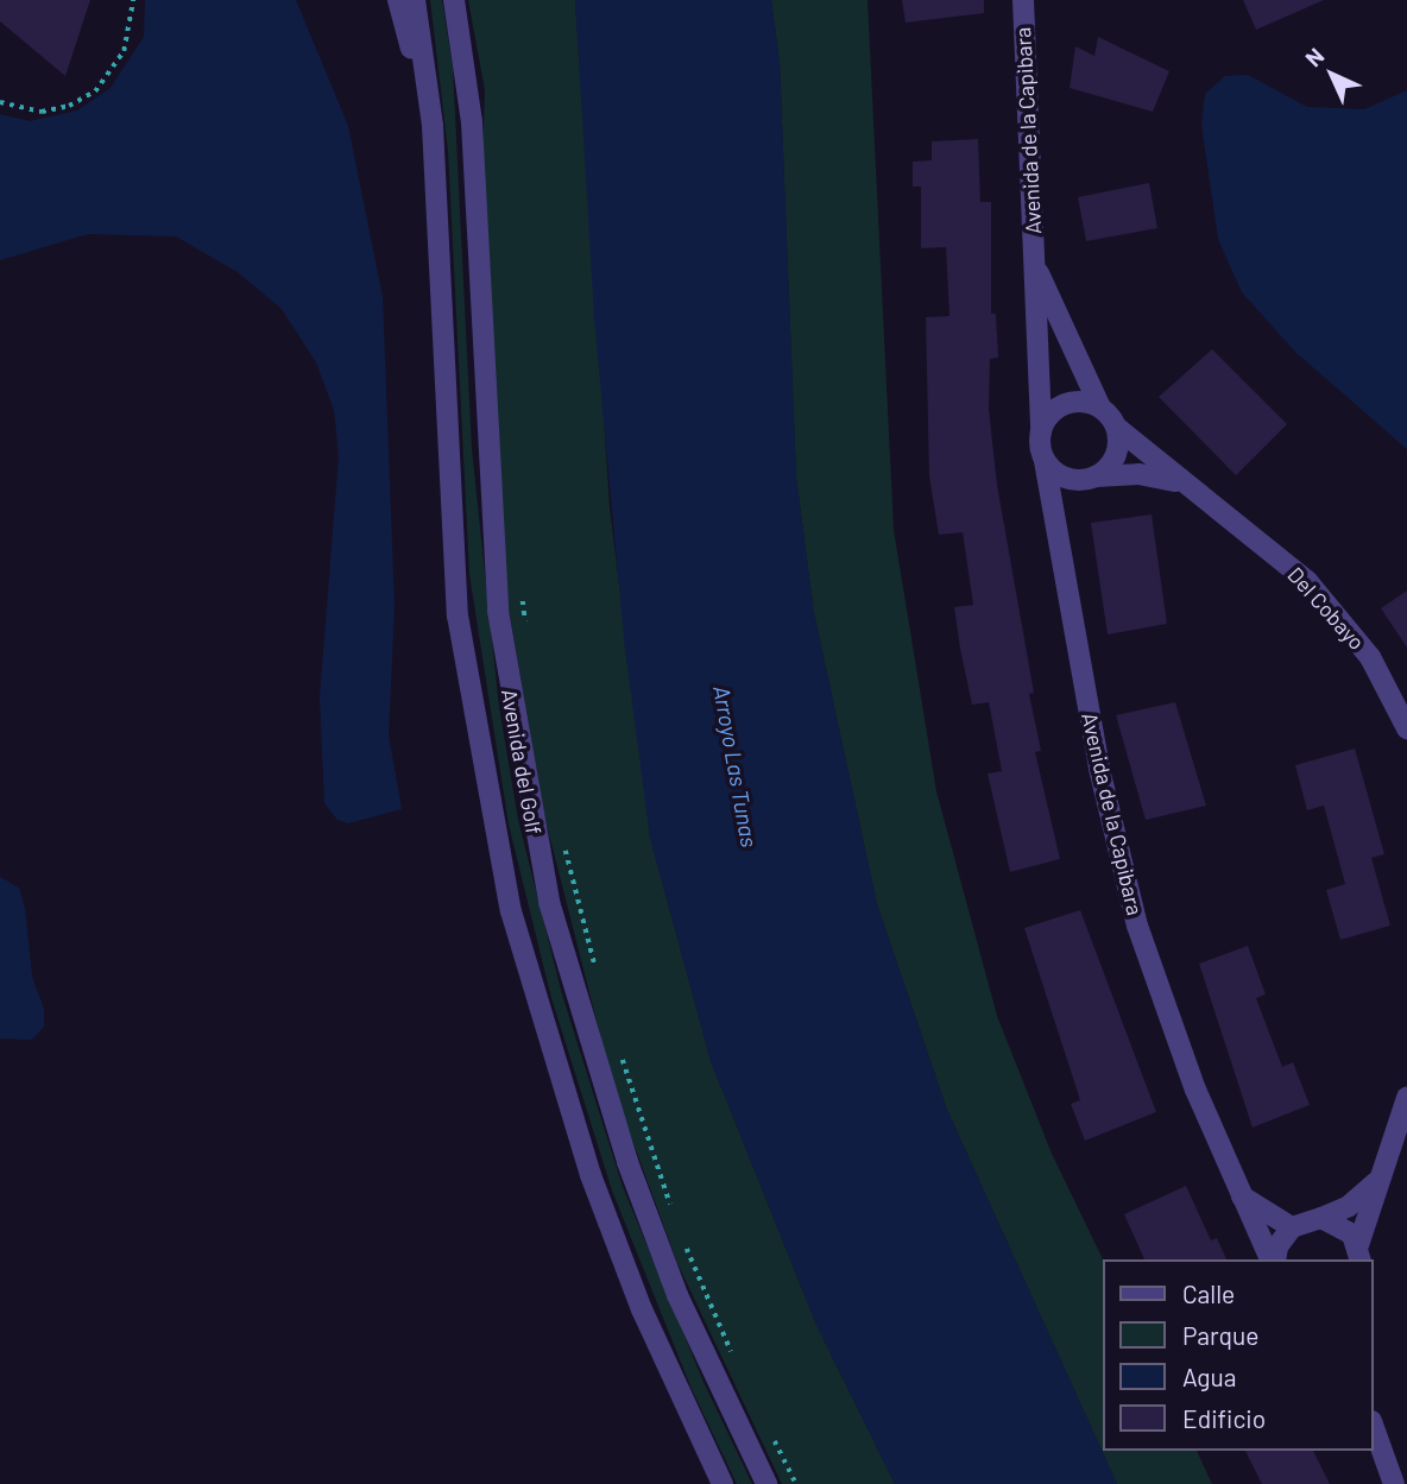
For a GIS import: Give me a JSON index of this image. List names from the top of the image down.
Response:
{
  "streets": {
    "street": ["Avenida de la Capibara", "Del Cobayo", "Avenida del Golf"]
  },
  "crossings": [
    ["Avenida de la Capibara", "Del Cobayo"]
  ],
  "water": ["Arroyo Las Tunas"],
  "legend": [
    "Calle",
    "Parque",
    "Agua",
    "Edificio"
  ],
  "north": "top left"
}
